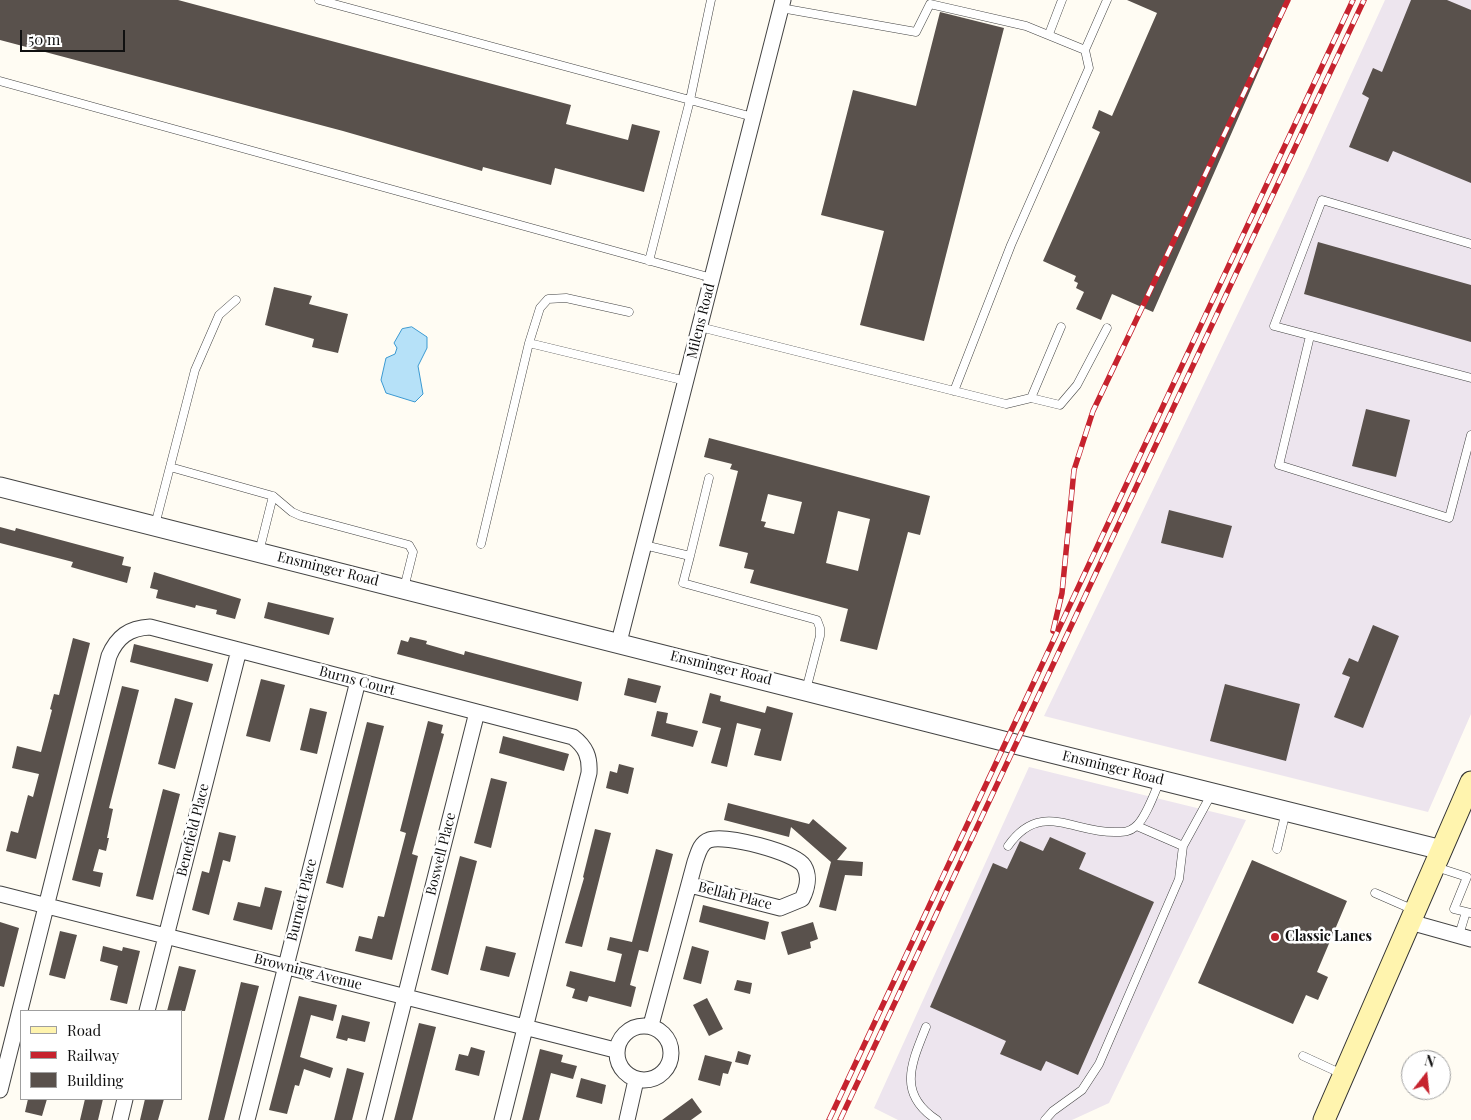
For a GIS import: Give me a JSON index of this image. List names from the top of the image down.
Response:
{
  "streets": {
    "street": [
      "Milens Road",
      "Ensminger Road",
      "Burns Court",
      "Benefield Place",
      "Boswell Place",
      "Bellah Place",
      "Burnett Place",
      "Browning Avenue"
    ]
  },
  "crossings": [
    ["Milens Road", "Ensminger Road"],
    ["Burns Court", "Benefield Place"],
    ["Burns Court", "Boswell Place"],
    ["Burns Court", "Burnett Place"],
    ["Burns Court", "Browning Avenue"],
    ["Benefield Place", "Browning Avenue"],
    ["Boswell Place", "Browning Avenue"],
    ["Bellah Place", "Browning Avenue"],
    ["Burnett Place", "Browning Avenue"]
  ],
  "places": ["Classic Lanes"],
  "legend": ["Road", "Railway", "Building"],
  "scale_bar": "50 m",
  "north": "top"
}
